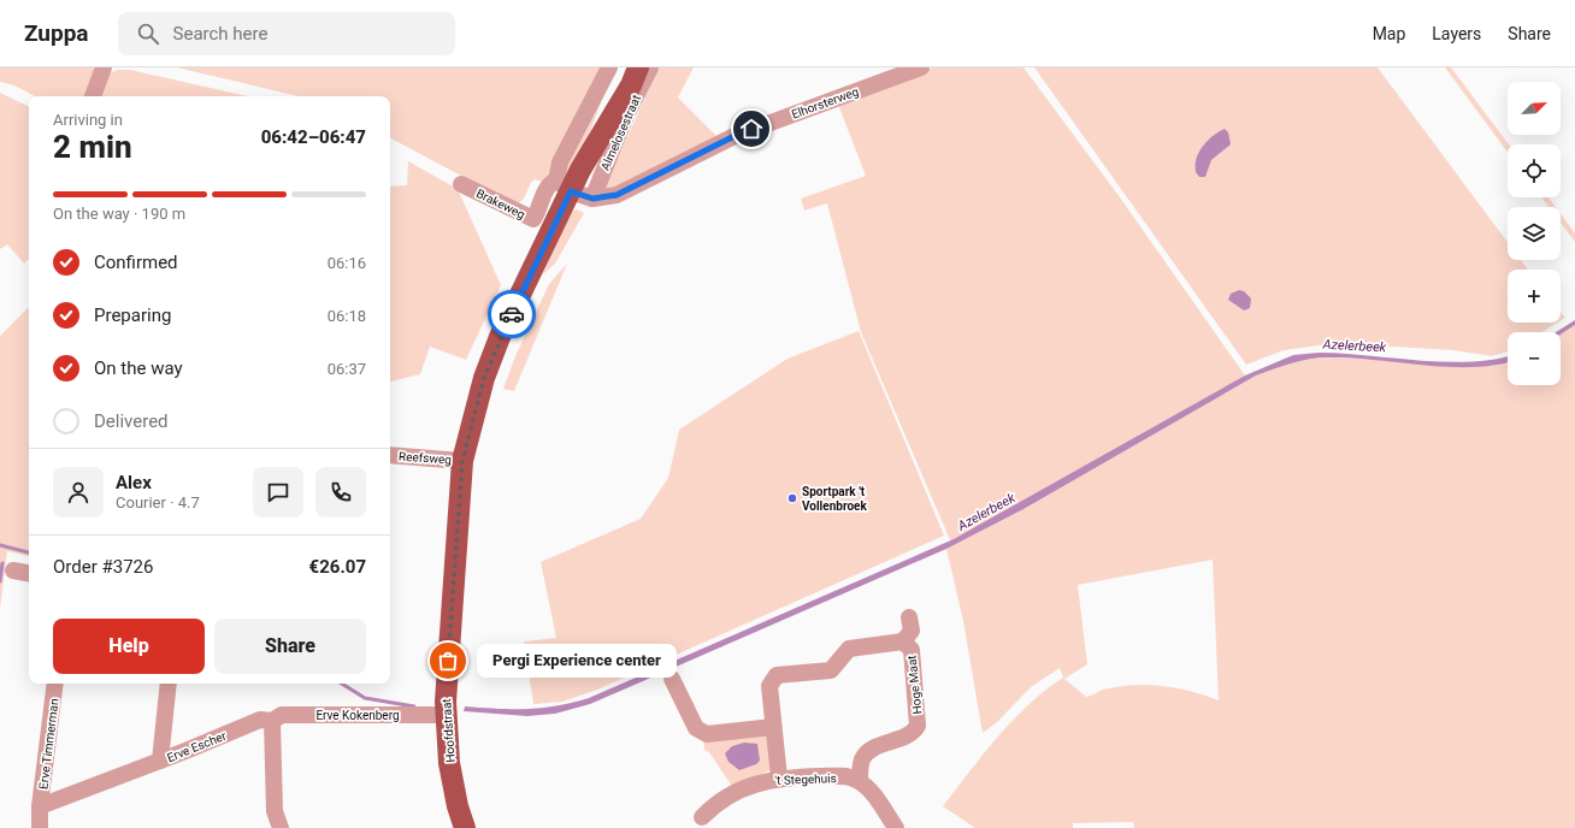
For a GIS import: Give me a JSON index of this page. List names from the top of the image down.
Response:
{
  "streets": {
    "main road": ["Almelosestraat", "Hoofdstraat"],
    "street": [
      "Elhorsterweg",
      "Brakeweg",
      "Reefsweg",
      "Hoge Maat",
      "Erve Kokenberg",
      "Erve Timmerman",
      "Erve Escher",
      "'t Stegehuis"
    ]
  },
  "crossings": [
    ["Elhorsterweg", "Almelosestraat"],
    ["Elhorsterweg", "Brakeweg"],
    ["Elhorsterweg", "Hoofdstraat"],
    ["Almelosestraat", "Brakeweg"],
    ["Almelosestraat", "Hoofdstraat"],
    ["Brakeweg", "Hoofdstraat"],
    ["Reefsweg", "Hoofdstraat"],
    ["Hoge Maat", "'t Stegehuis"],
    ["Erve Kokenberg", "Hoofdstraat"],
    ["Erve Kokenberg", "Erve Escher"],
    ["Erve Timmerman", "Erve Escher"]
  ],
  "water": ["Azelerbeek"],
  "places": ["Sportpark 't Vollenbroek", "Pergi Experience center"],
  "north": "top right",
  "page": {
    "header": "Zuppa",
    "search": "Search here",
    "nav": ["Map", "Layers", "Share"],
    "map_buttons": ["+", "−"],
    "heading": ["2 min", "Arriving in", "06:42–06:47"],
    "panel": [
      "Alex",
      "Courier · 4.7",
      "Order #3726",
      "€26.07"
    ],
    "bar": "On the way · 190 m",
    "list": [
      ["Confirmed", "06:16"],
      ["Preparing", "06:18"],
      ["On the way", "06:37"],
      "Delivered"
    ],
    "buttons": ["Help", "Share"],
    "bubble": "Pergi Experience center"
  }
}
